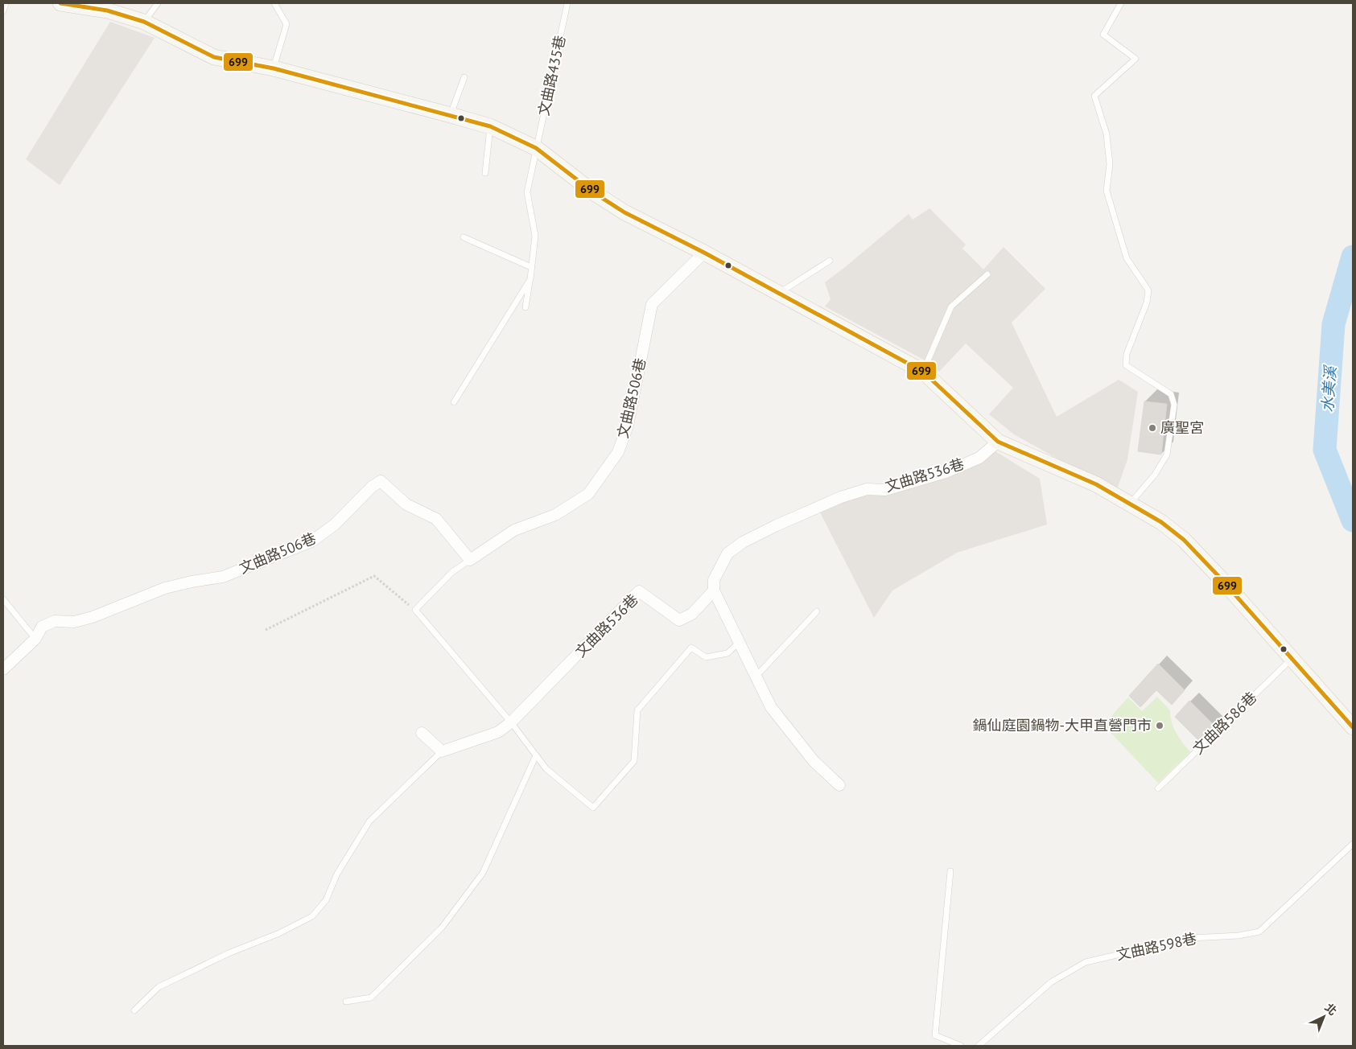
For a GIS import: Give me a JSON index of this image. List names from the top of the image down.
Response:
{
  "streets": {
    "street": ["文曲路506巷", "文曲路536巷"],
    "lane": ["文曲路435巷", "文曲路586巷", "文曲路598巷"]
  },
  "water": ["水美溪"],
  "places": ["廣聖宮", "鍋仙庭園鍋物-大甲直營門市"],
  "lines": ["transit line 699"],
  "north": "top right"
}
